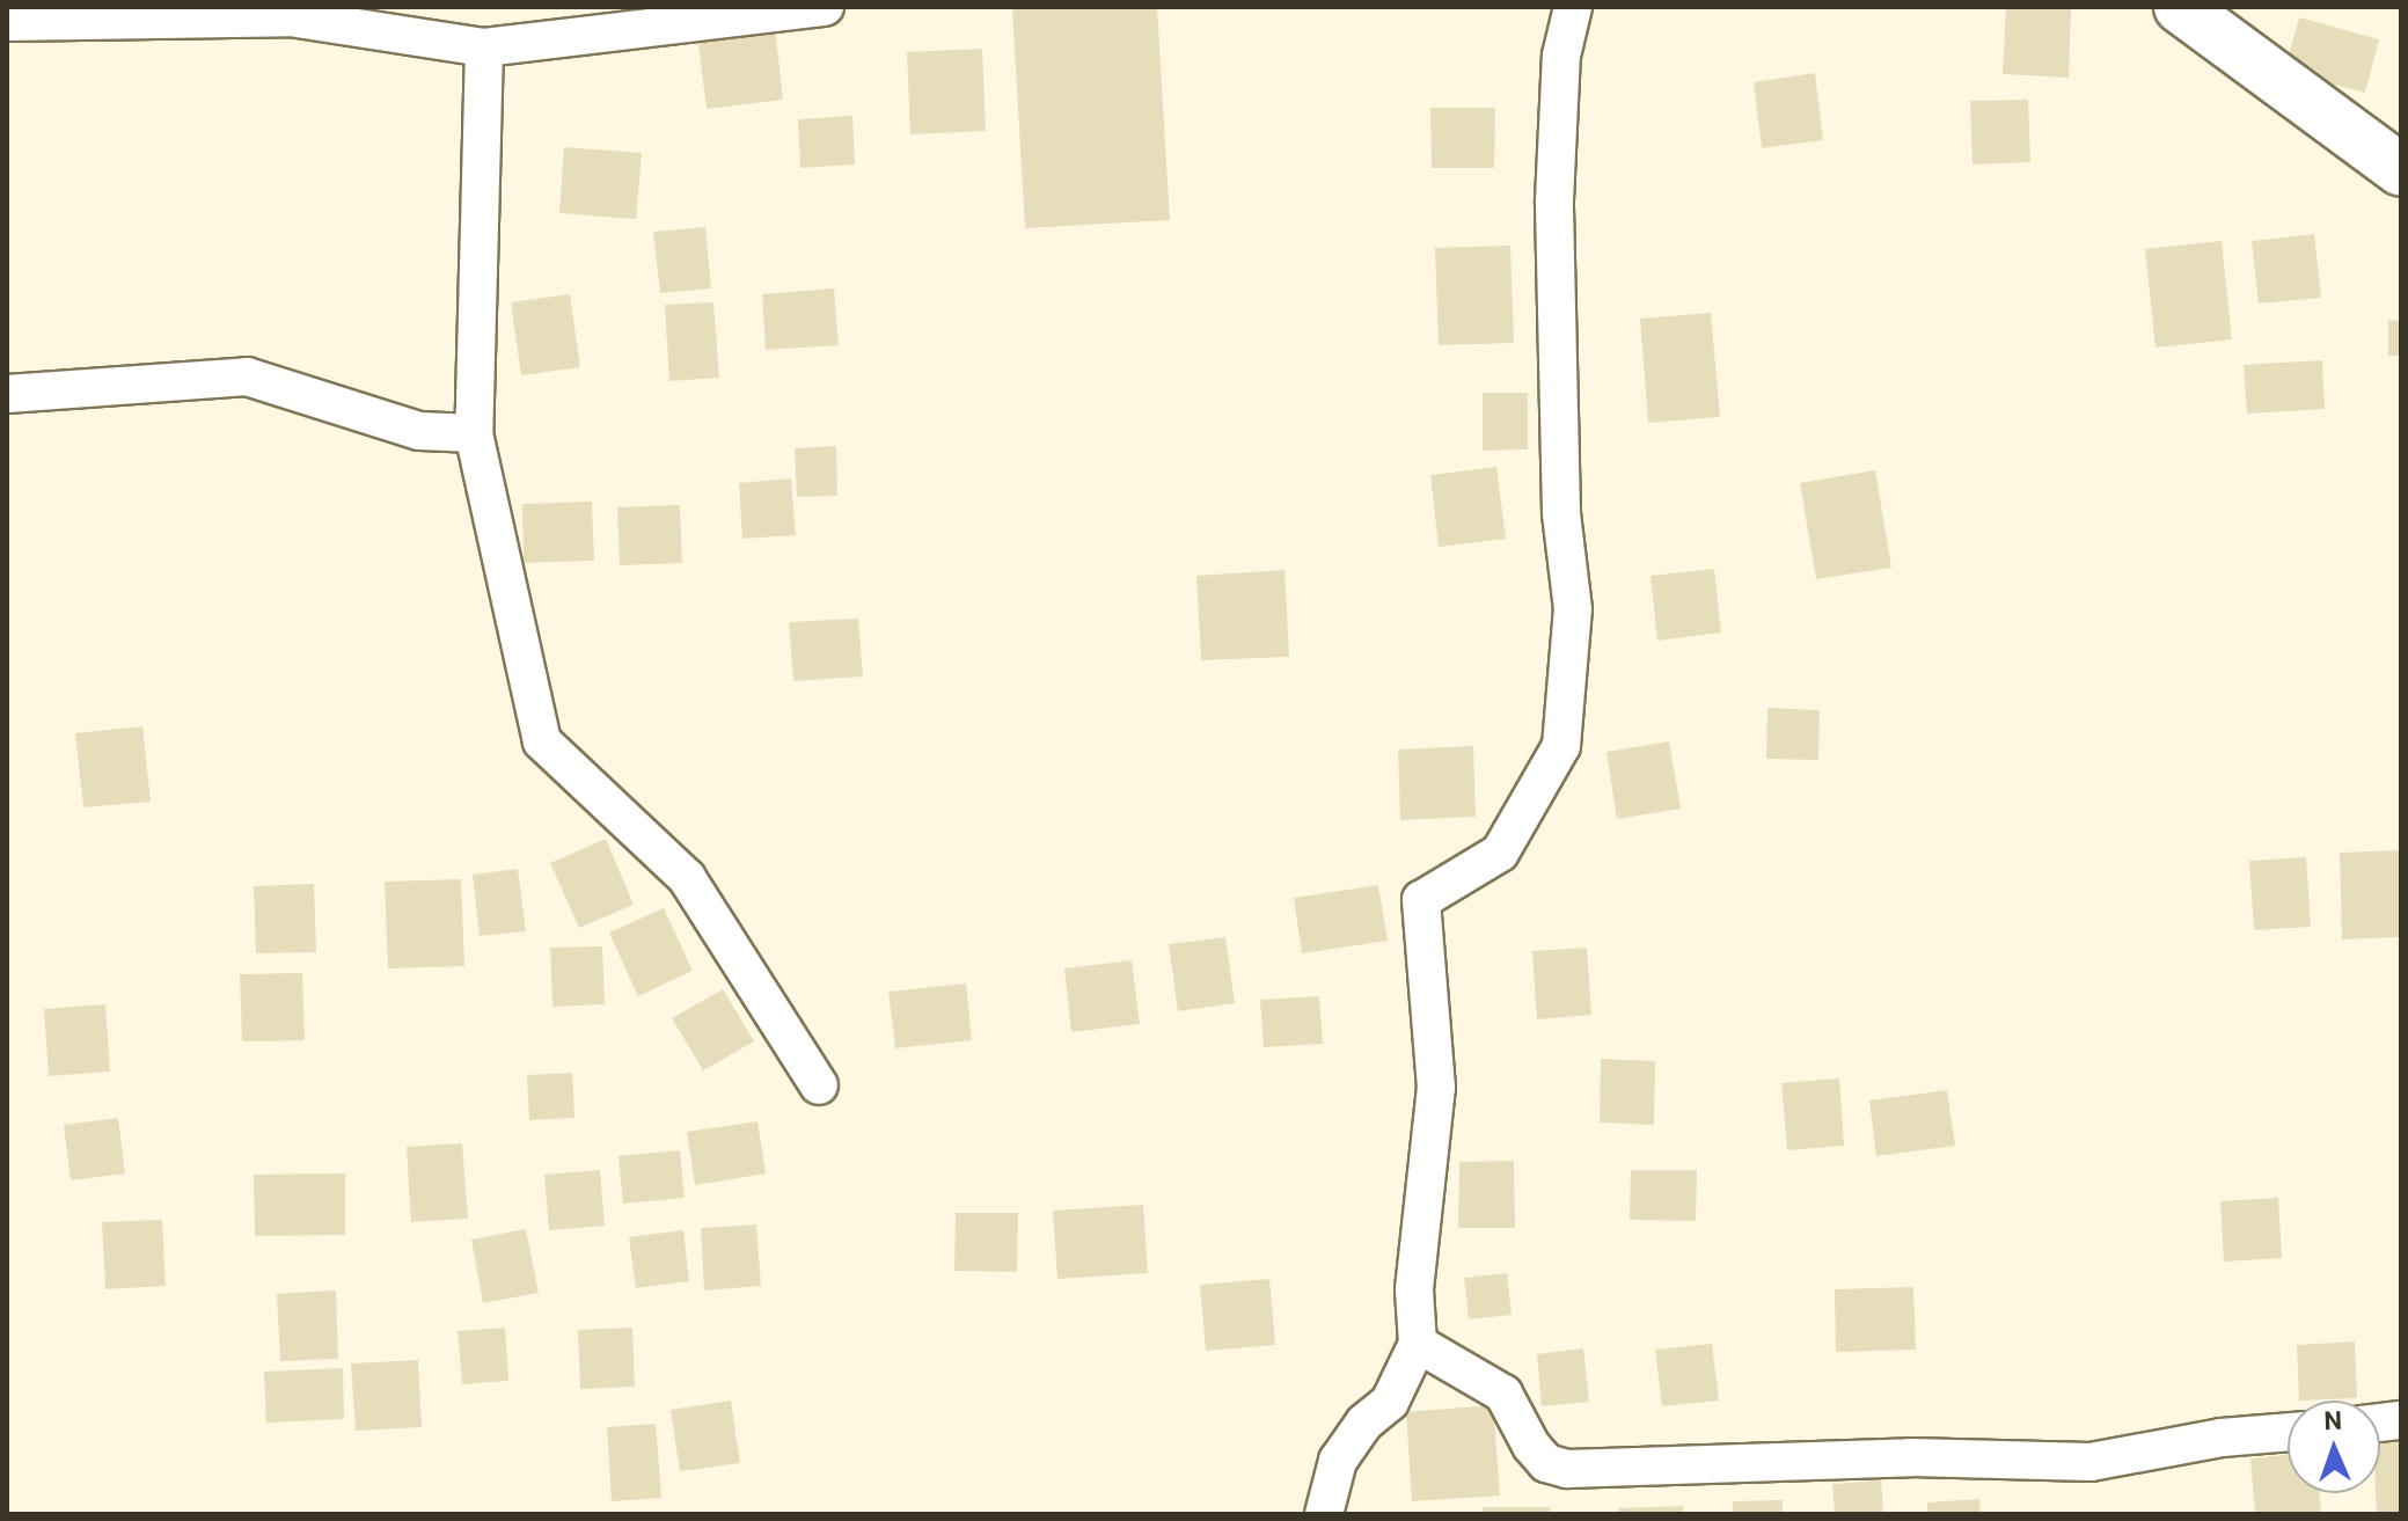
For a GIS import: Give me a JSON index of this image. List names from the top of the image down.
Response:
{
  "north": "top"
}
